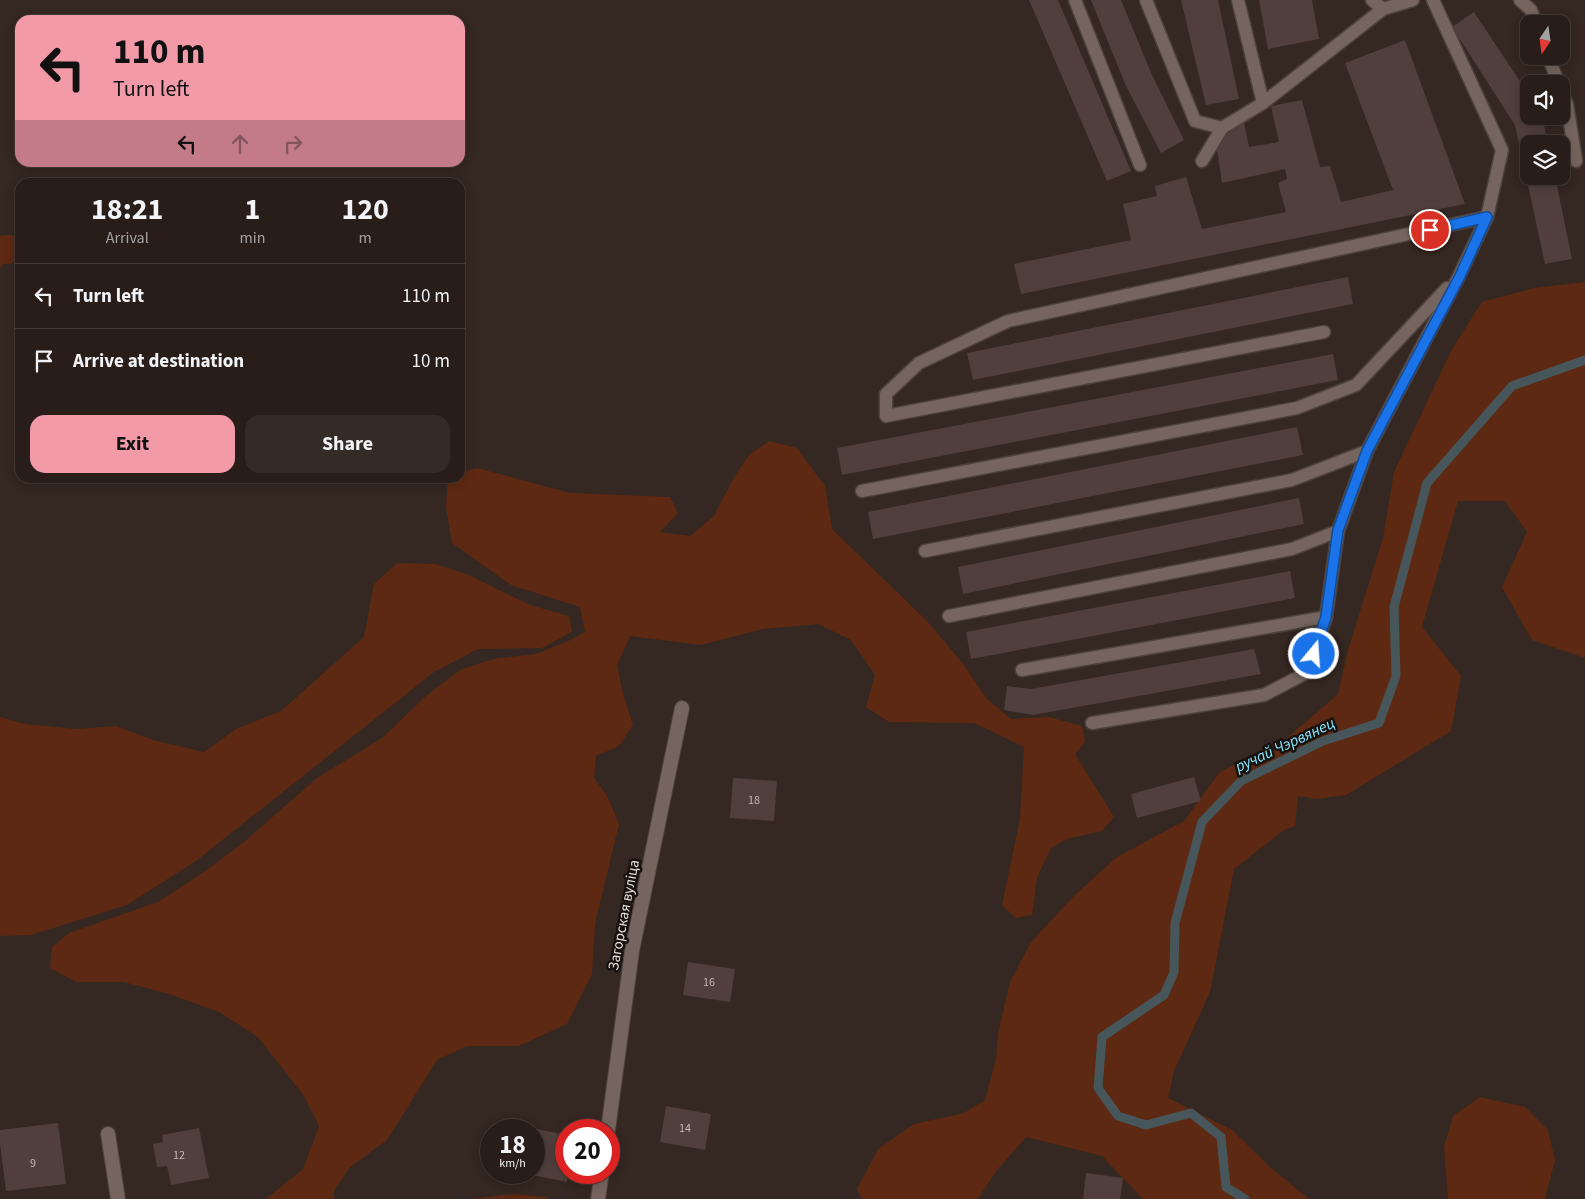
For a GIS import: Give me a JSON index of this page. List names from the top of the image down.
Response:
{
  "streets": {
    "street": ["Загорская вуліца"]
  },
  "water": ["ручай Чэрвянец"],
  "house_numbers": [
    "18",
    "16",
    "14",
    "12",
    "9"
  ],
  "north": "bottom",
  "page": {
    "turn": ["110 m", "Turn left"],
    "eta": [
      "18:21",
      "Arrival",
      "1",
      "min",
      "120",
      "m"
    ],
    "list": [
      {
        "name": "Turn left",
        "value": "110 m"
      },
      {
        "name": "Arrive at destination",
        "value": "10 m"
      }
    ],
    "buttons": ["Exit", "Share"],
    "speed": "18 km/h",
    "limit": "20"
  }
}
